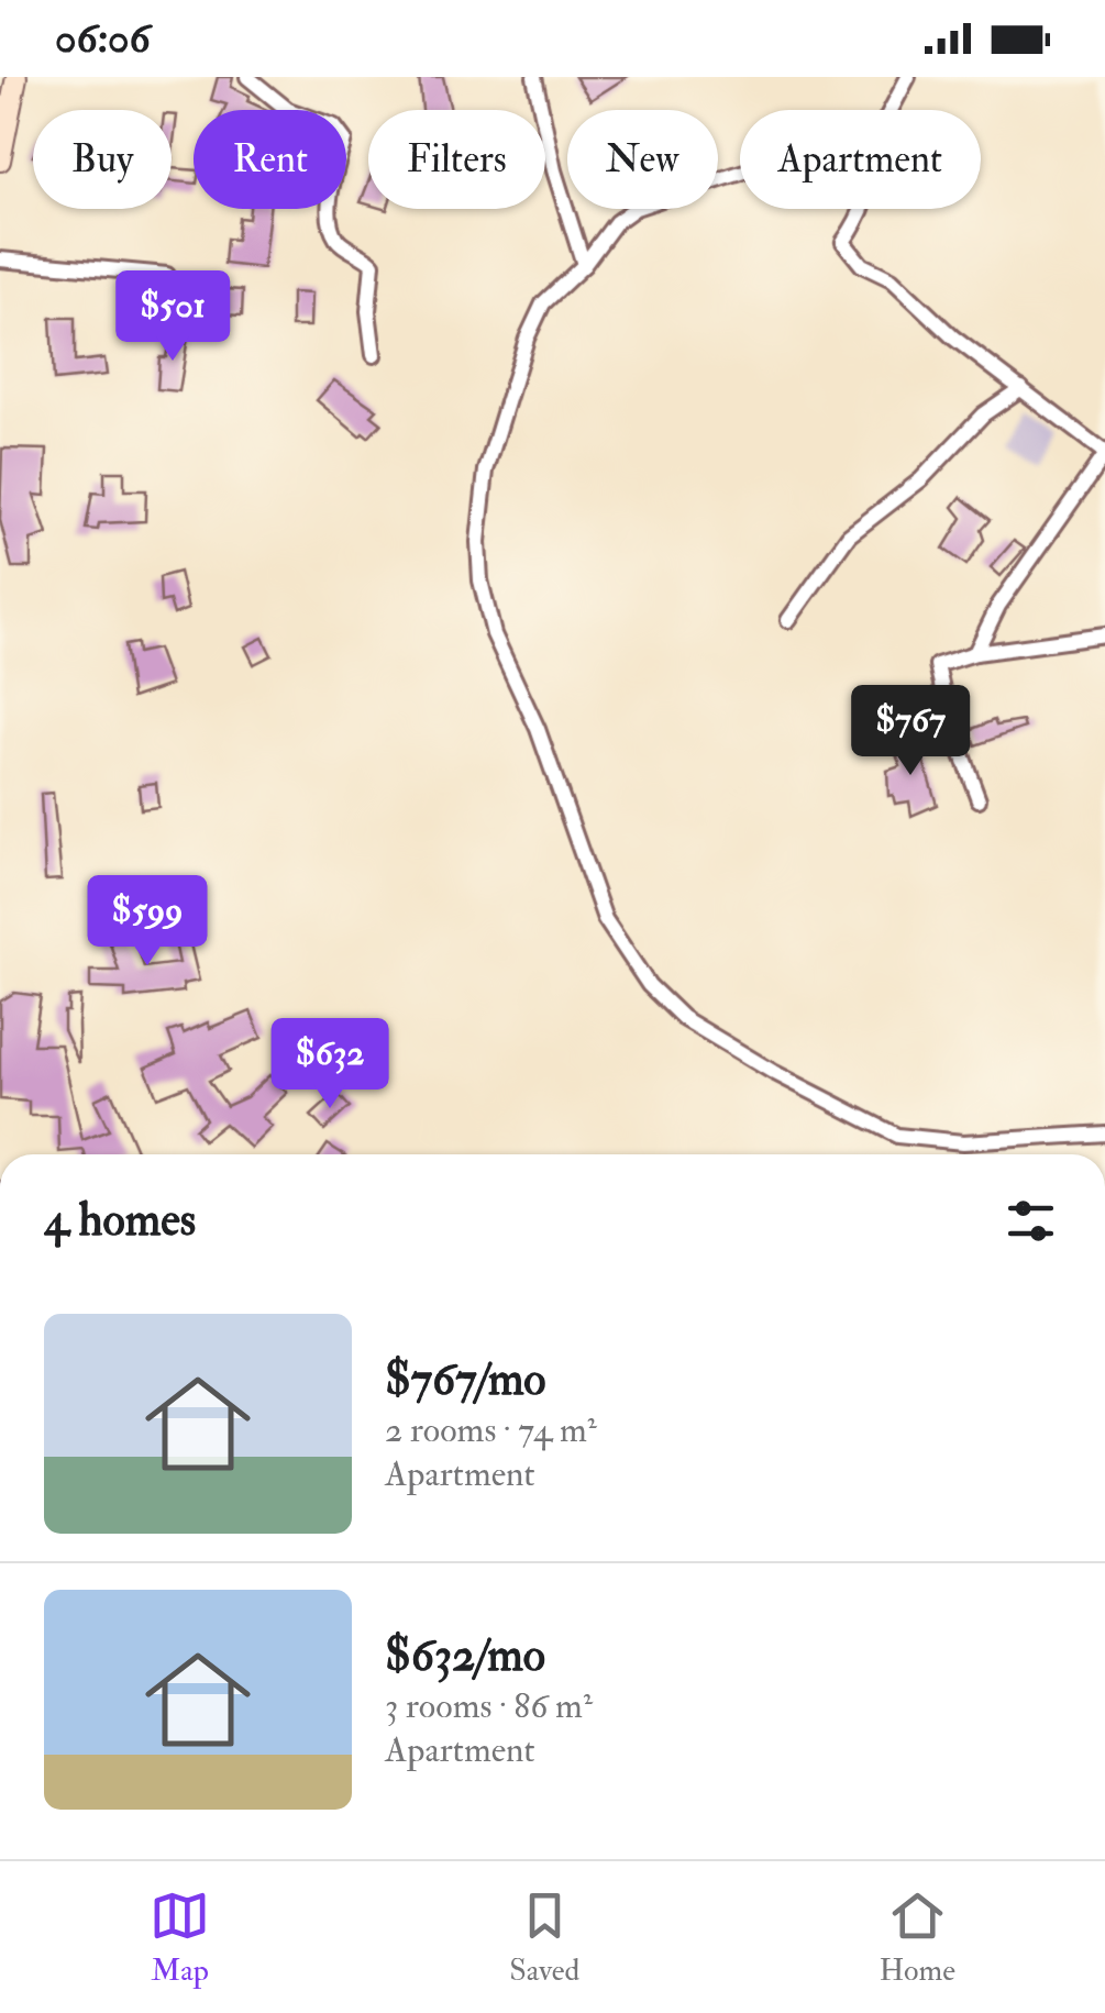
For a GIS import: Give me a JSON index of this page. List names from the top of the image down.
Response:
{
  "page": {
    "status": "06:06",
    "chip": [
      "Buy",
      "Rent",
      "Filters",
      "New",
      "Apartment"
    ],
    "price": [
      "$501",
      "$767",
      "$599",
      "$632"
    ],
    "heading": "4 homes",
    "list": [
      {
        "name": "$767/mo",
        "note": "2 rooms · 74 m² · Apartment"
      },
      {
        "name": "$632/mo",
        "note": "3 rooms · 86 m² · Apartment"
      }
    ],
    "tabs": ["Map", "Saved", "Home"]
  }
}
